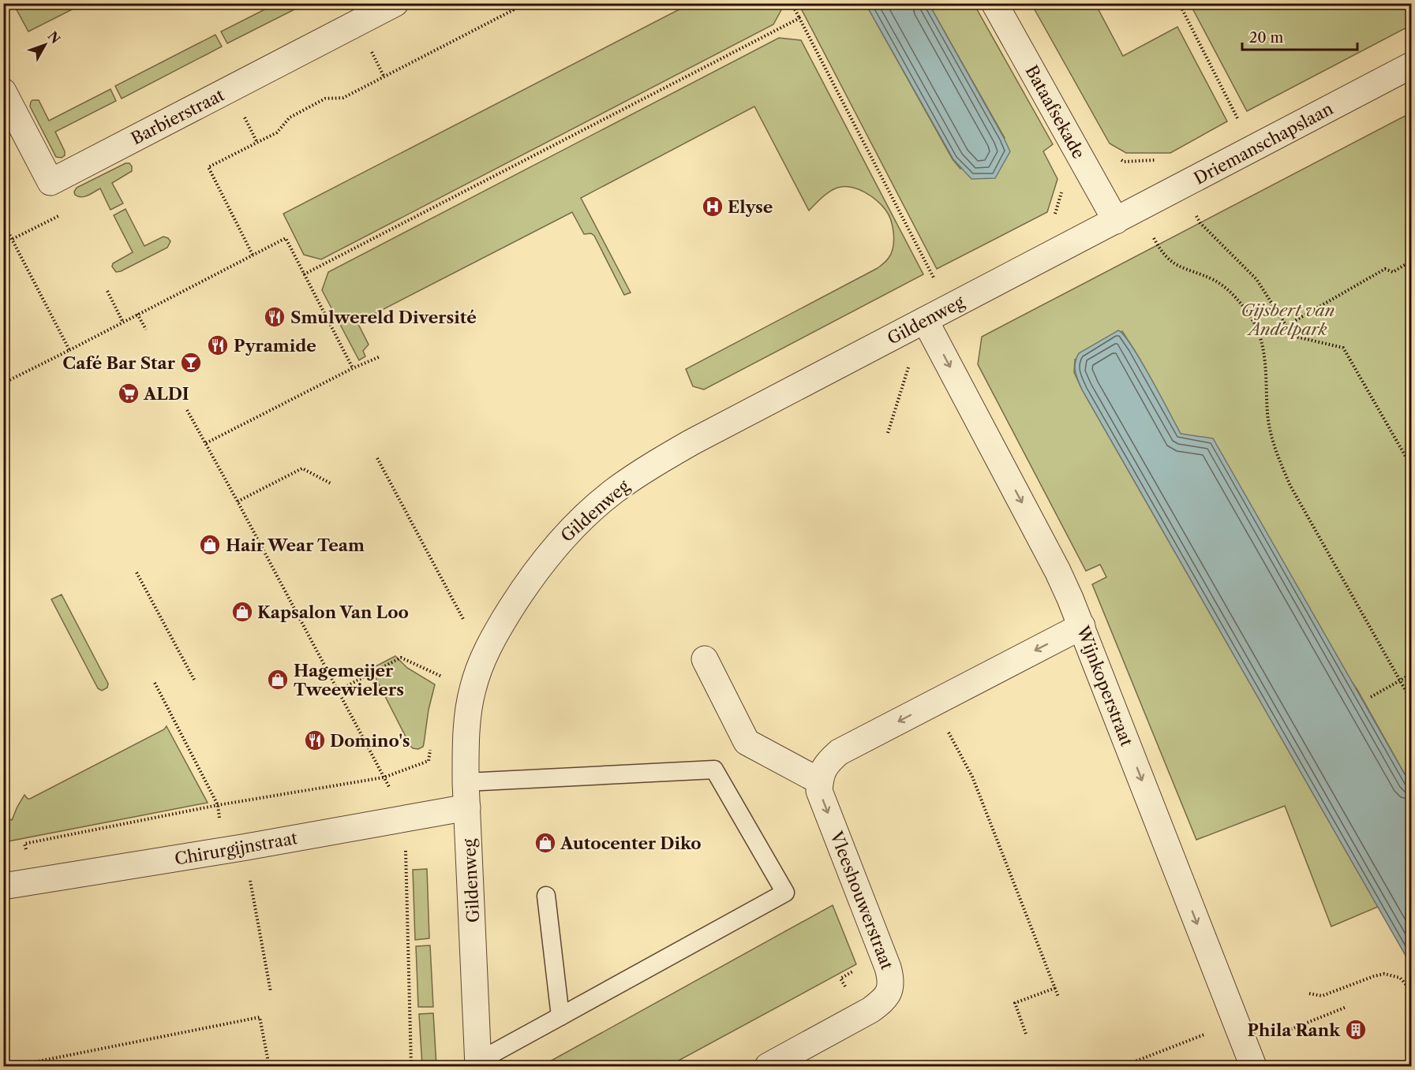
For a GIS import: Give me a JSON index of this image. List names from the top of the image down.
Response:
{
  "streets": {
    "street": [
      "Bataafsekade",
      "Barbierstraat",
      "Driemanschapslaan",
      "Gildenweg",
      "Wijnkoperstraat",
      "Chirurgijnstraat",
      "Vleeshouwerstraat"
    ]
  },
  "crossings": [
    ["Bataafsekade", "Driemanschapslaan"],
    ["Bataafsekade", "Gildenweg"],
    ["Driemanschapslaan", "Gildenweg"],
    ["Gildenweg", "Wijnkoperstraat"],
    ["Gildenweg", "Chirurgijnstraat"]
  ],
  "one_way": ["Wijnkoperstraat"],
  "parks": ["Gijsbert van Andelpark"],
  "places": {
    "hospital": ["Elyse"],
    "restaurant": ["Smulwereld Diversité", "Pyramide", "Domino's"],
    "bar": ["Café Bar Star"],
    "supermarket": ["ALDI"],
    "shop": [
      "Hair Wear Team",
      "Kapsalon Van Loo",
      "Hagemeijer Tweewielers",
      "Autocenter Diko"
    ],
    "building": ["Phila Rank"]
  },
  "scale_bar": "20 m",
  "north": "top right"
}
